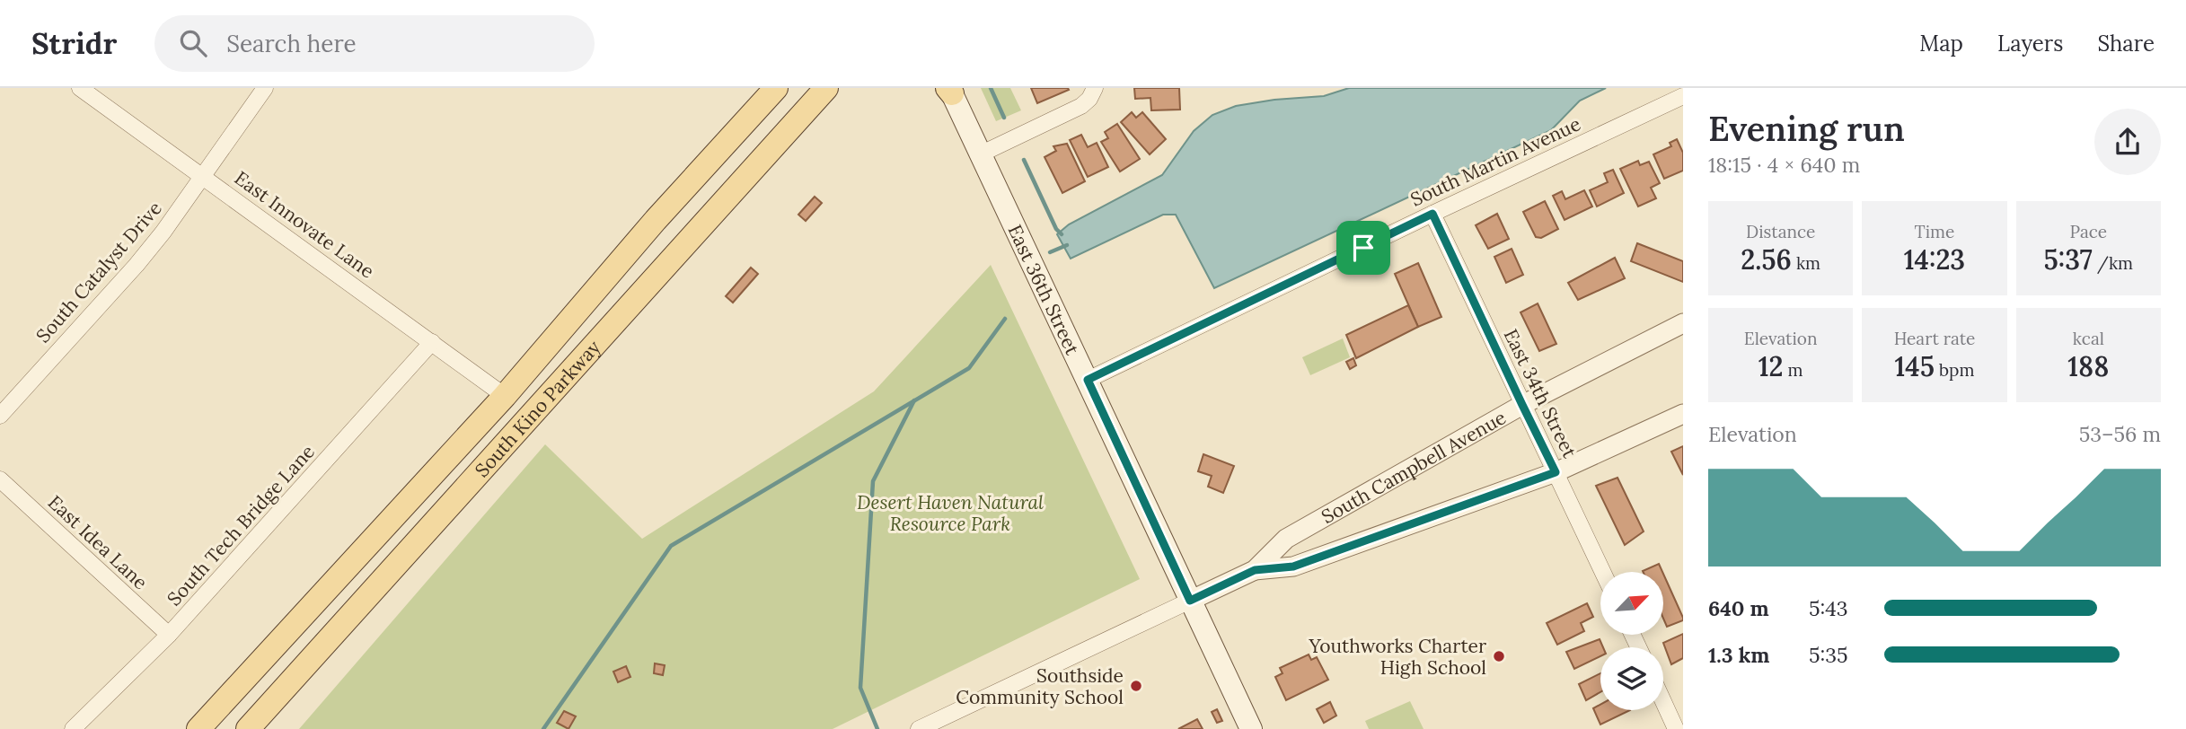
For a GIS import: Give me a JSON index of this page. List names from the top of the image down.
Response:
{
  "streets": {
    "main road": ["East 36th Street", "South Kino Parkway"],
    "street": [
      "South Martin Avenue",
      "East Innovate Lane",
      "South Catalyst Drive",
      "East 34th Street",
      "South Campbell Avenue",
      "South Tech Bridge Lane",
      "East Idea Lane"
    ]
  },
  "crossings": [
    ["South Martin Avenue", "East 36th Street"],
    ["South Martin Avenue", "East 34th Street"],
    ["East Innovate Lane", "South Catalyst Drive"],
    ["East Innovate Lane", "South Kino Parkway"],
    ["East Innovate Lane", "South Tech Bridge Lane"],
    ["East 36th Street", "South Campbell Avenue"],
    ["East 34th Street", "South Campbell Avenue"],
    ["South Tech Bridge Lane", "East Idea Lane"]
  ],
  "parks": ["Desert Haven Natural Resource Park"],
  "places": ["Youthworks Charter High School", "Southside Community School"],
  "north": "top right",
  "page": {
    "header": "Stridr",
    "search": "Search here",
    "nav": ["Map", "Layers", "Share"],
    "heading": ["Evening run", "18:15 · 4 × 640 m"],
    "stats": [
      ["Distance", "2.56 km"],
      ["Time", "14:23"],
      ["Pace", "5:37 /km"],
      ["Elevation", "12 m"],
      ["Heart rate", "145 bpm"],
      ["kcal", "188"]
    ],
    "chart": ["Elevation", "53–56 m"],
    "list": [
      {
        "name": "640 m",
        "note": "5:43"
      },
      {
        "name": "1.3 km",
        "note": "5:35"
      }
    ]
  }
}
